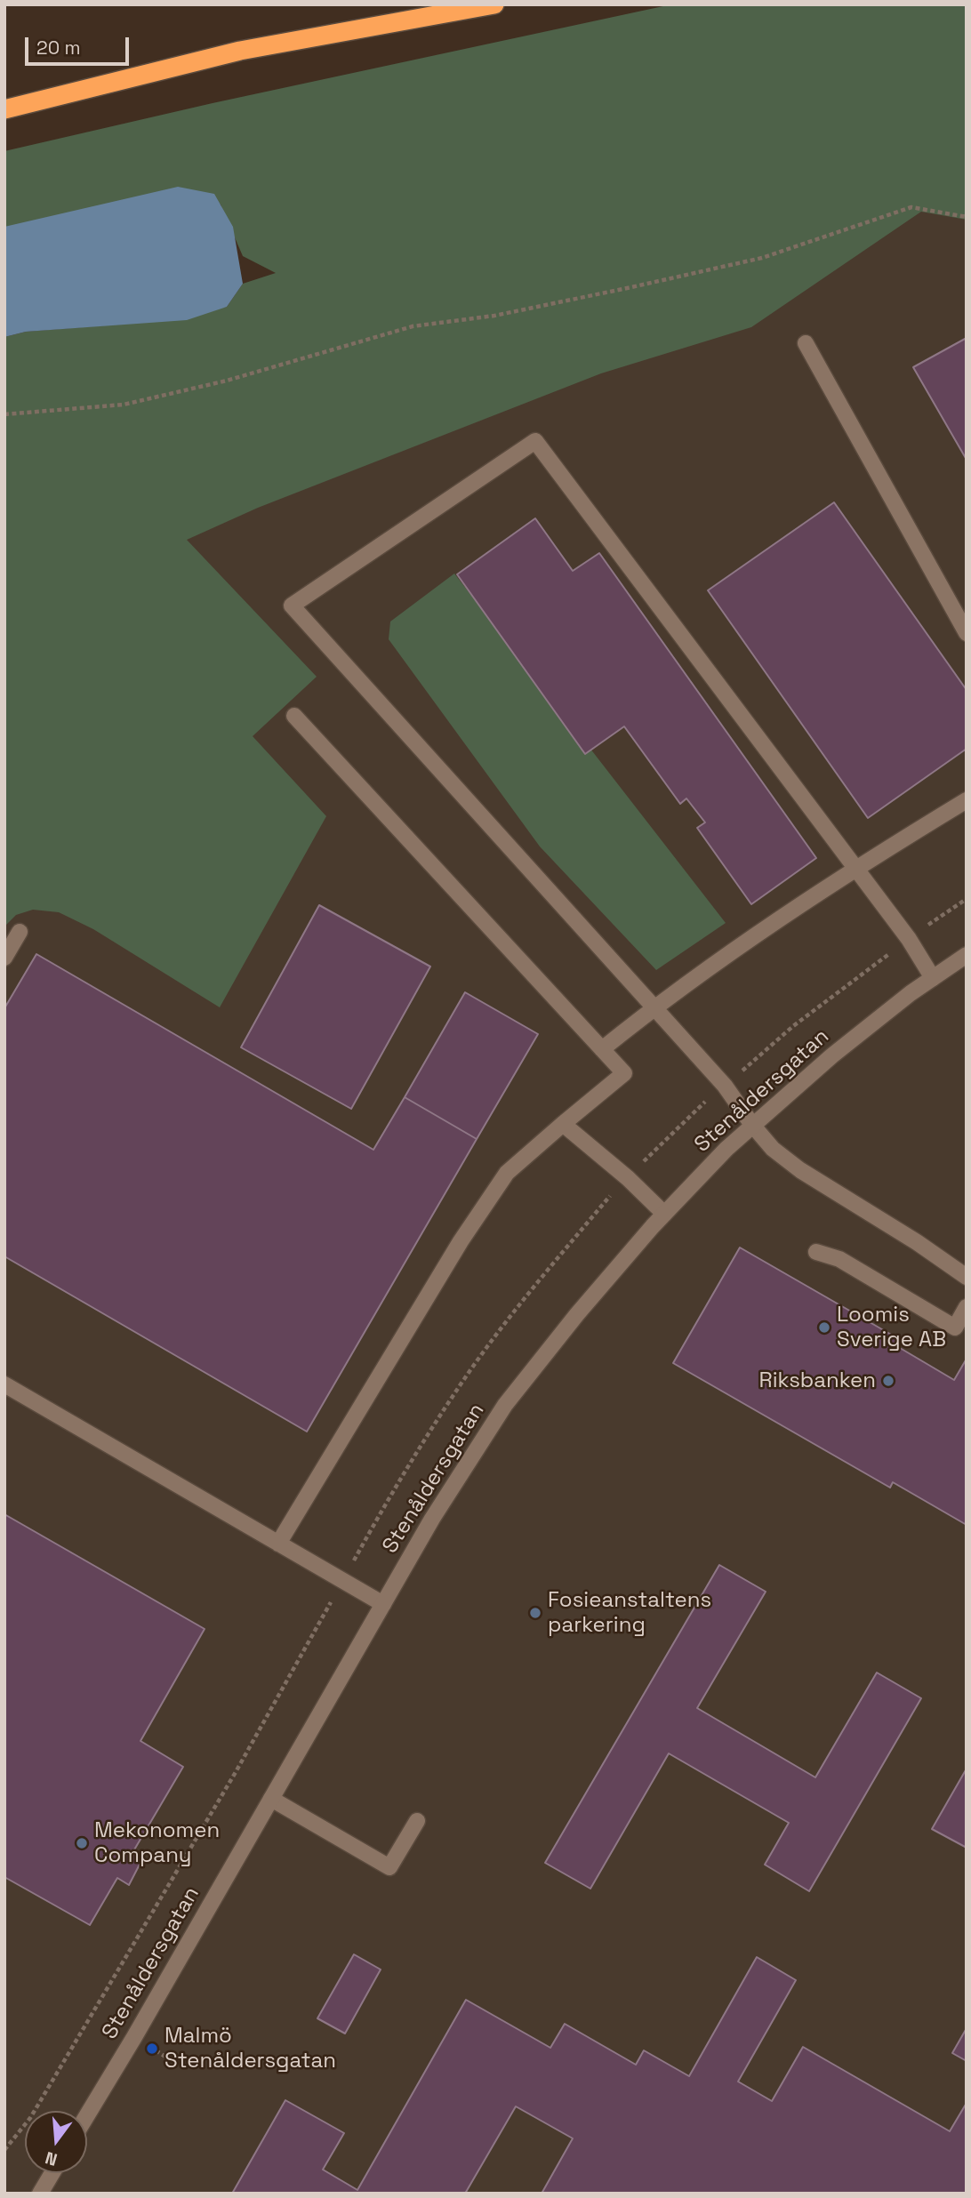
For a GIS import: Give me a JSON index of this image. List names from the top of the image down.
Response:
{
  "streets": {
    "street": ["Stenåldersgatan"]
  },
  "places": [
    "Loomis Sverige AB",
    "Riksbanken",
    "Fosieanstaltens parkering",
    "Mekonomen Company",
    "Malmö Stenåldersgatan"
  ],
  "scale_bar": "20 m",
  "north": "bottom"
}
